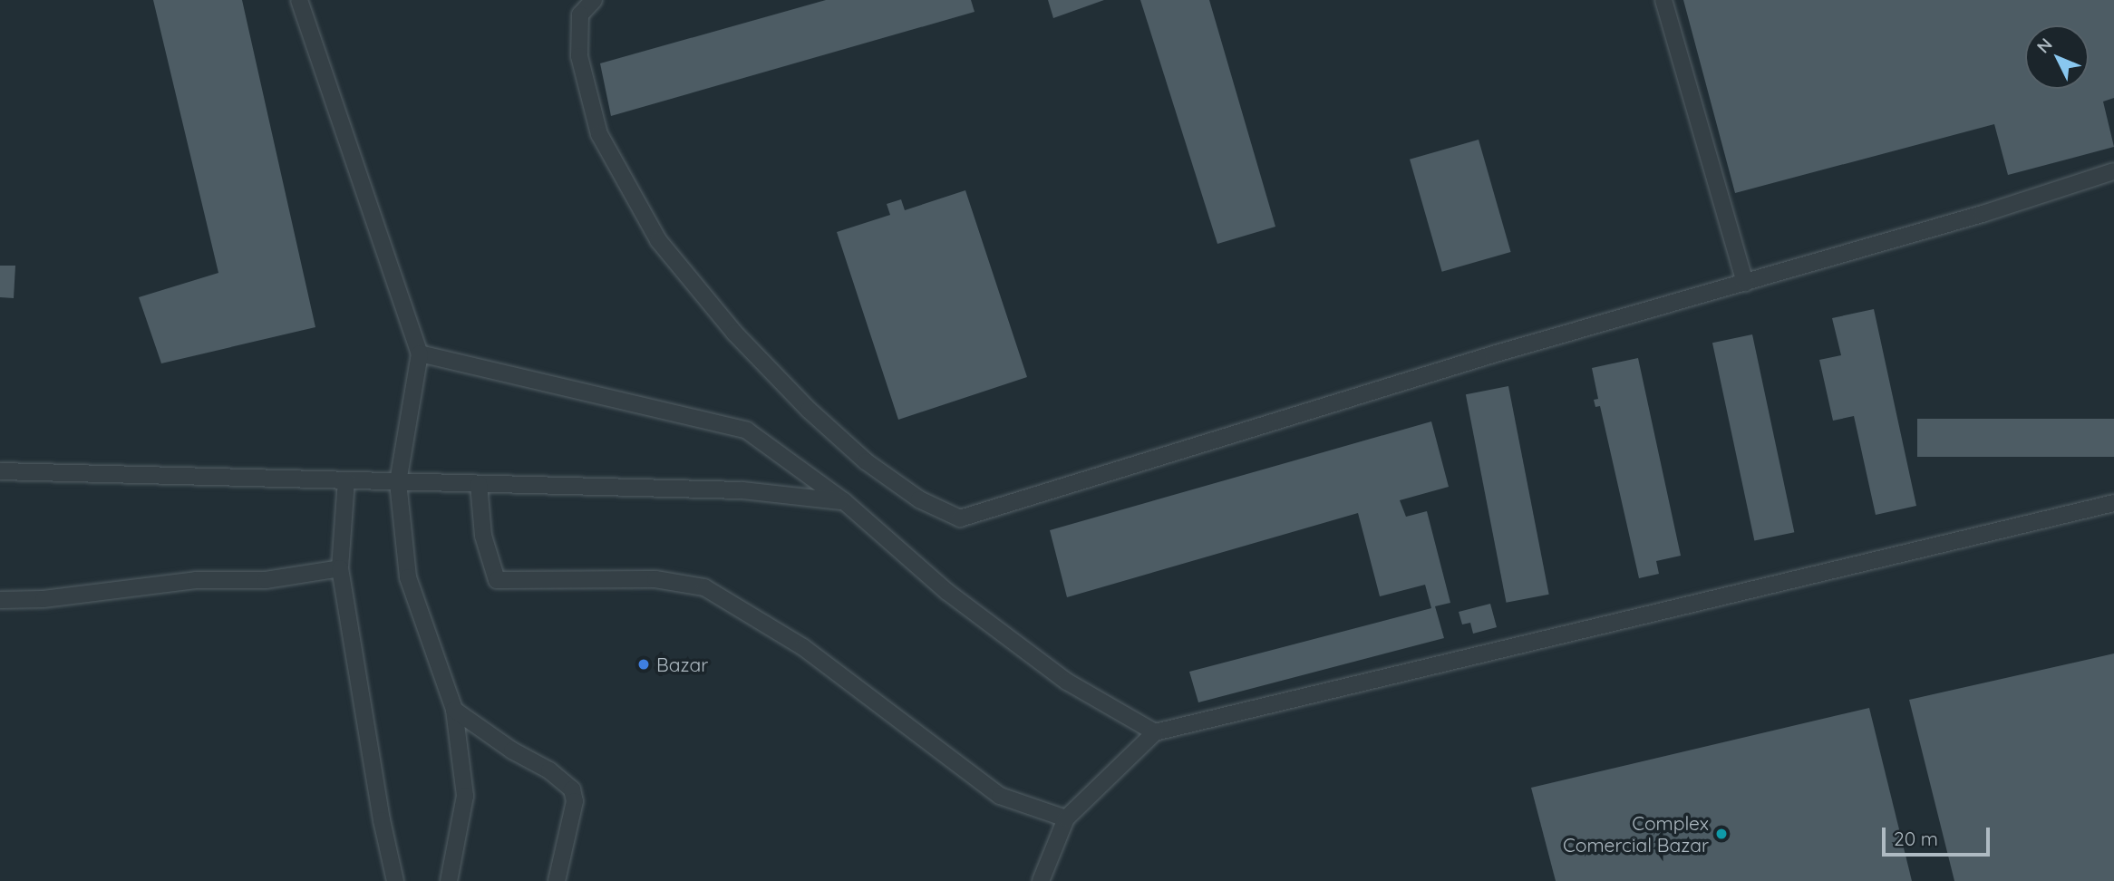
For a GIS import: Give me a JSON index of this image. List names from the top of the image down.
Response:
{
  "places": ["Bazar", "Complex Comercial Bazar"],
  "scale_bar": "20 m",
  "north": "top left"
}
